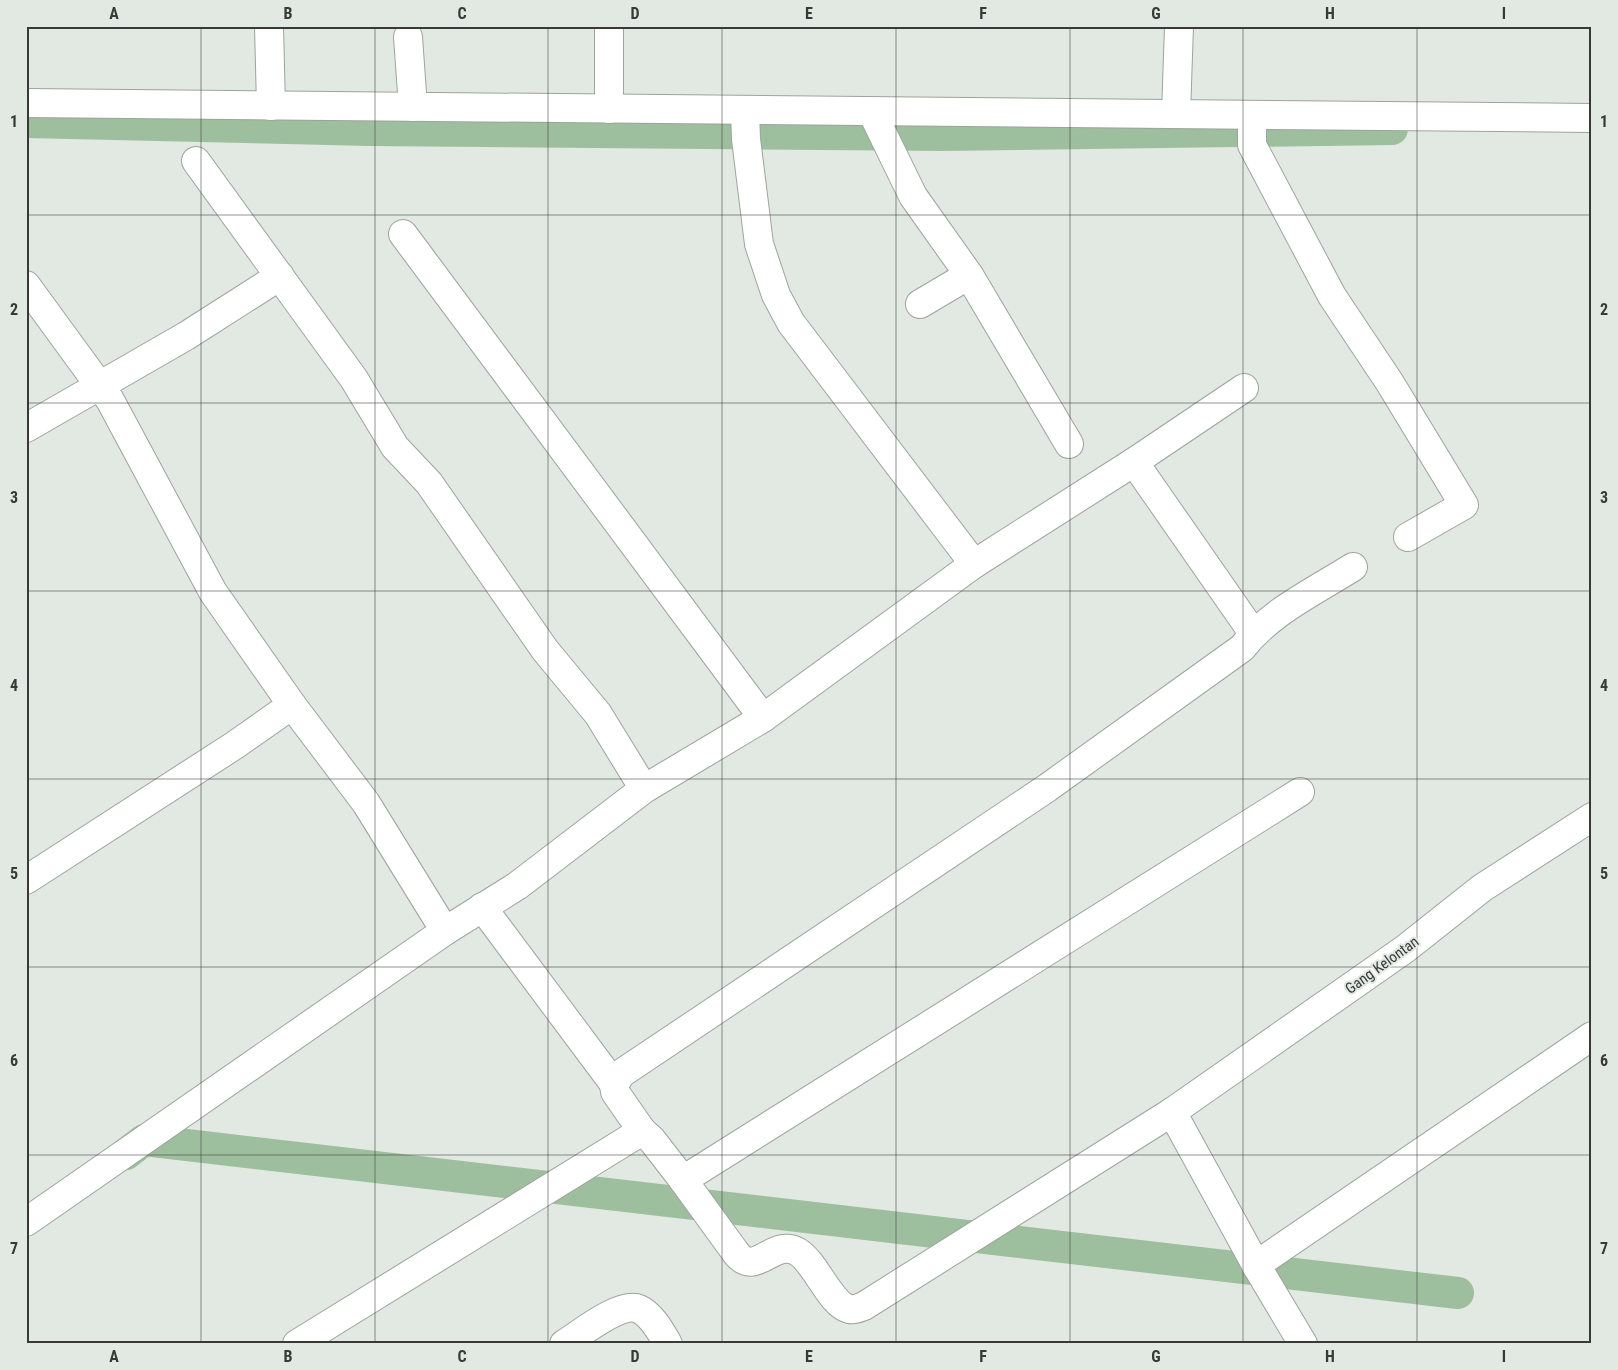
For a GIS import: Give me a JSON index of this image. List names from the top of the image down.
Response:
{
  "streets": {
    "street": ["Gang Kelontan"]
  },
  "grid": {
    "columns": [
      "A",
      "B",
      "C",
      "D",
      "E",
      "F",
      "G",
      "H",
      "I"
    ],
    "rows": [
      "1",
      "2",
      "3",
      "4",
      "5",
      "6",
      "7"
    ]
  }
}
